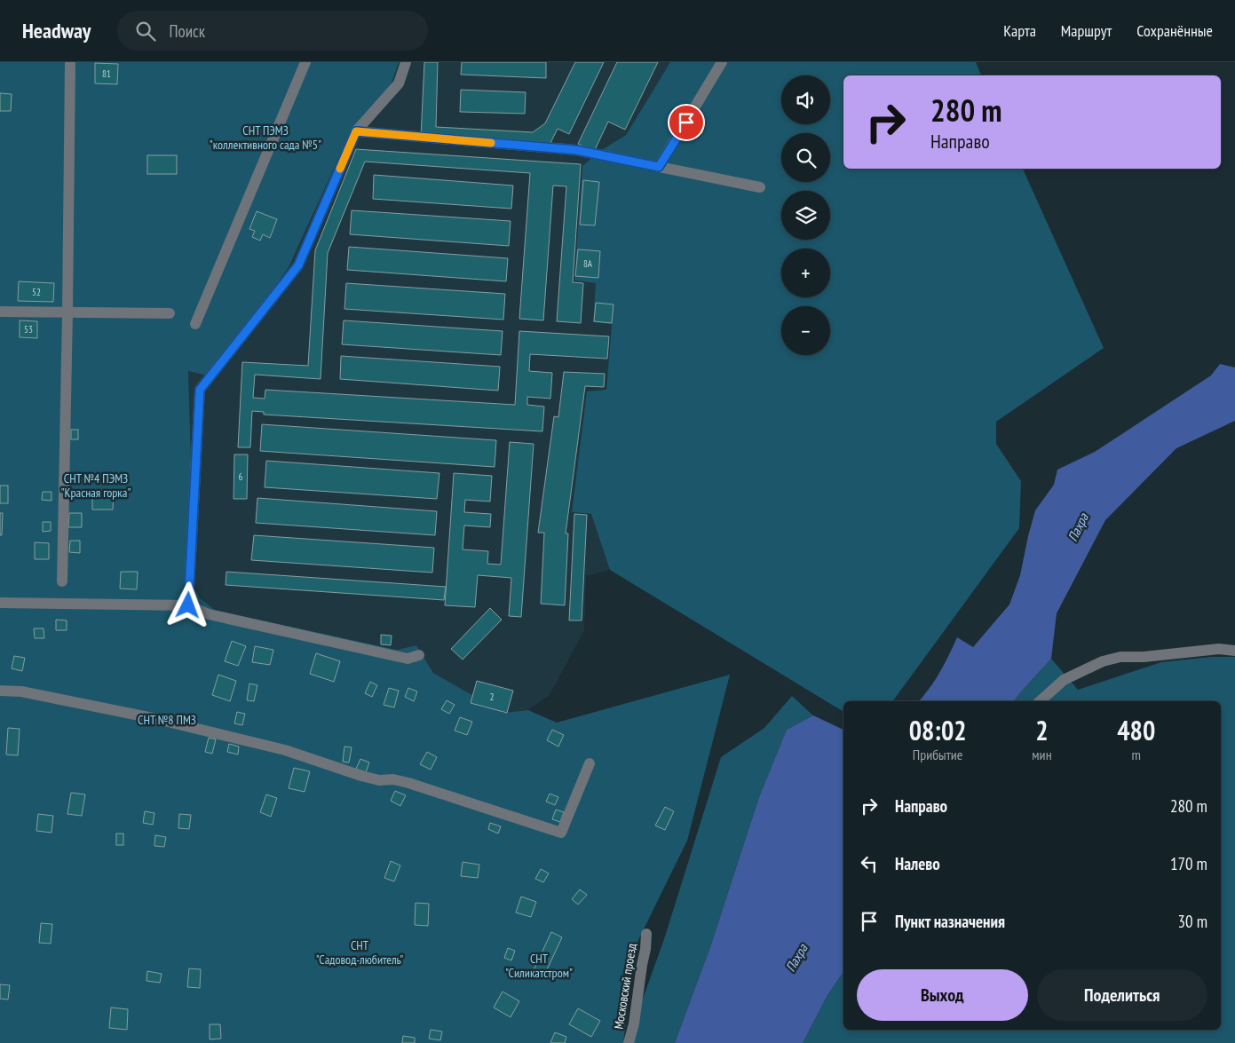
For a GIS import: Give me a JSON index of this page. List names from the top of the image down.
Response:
{
  "streets": {
    "street": ["Московский проезд"]
  },
  "water": ["Пахра"],
  "parks": [
    "СНТ ПЭМЗ \"коллективного сада №5\"",
    "СНТ №4 ПЭМЗ \"Красная горка\"",
    "СНТ №8 ПМЗ",
    "СНТ \"Садовод-любитель\"",
    "СНТ \"Силикатстром\""
  ],
  "house_numbers": [
    "81",
    "8А",
    "52",
    "53",
    "6",
    "2"
  ],
  "page": {
    "header": "Headway",
    "search": "Поиск",
    "nav": ["Карта", "Маршрут", "Сохранённые"],
    "map_buttons": ["+", "−"],
    "turn": ["280 m", "Направо"],
    "eta": [
      "08:02",
      "Прибытие",
      "2",
      "мин",
      "480",
      "m"
    ],
    "list": [
      {
        "name": "Направо",
        "value": "280 m"
      },
      {
        "name": "Налево",
        "value": "170 m"
      },
      {
        "name": "Пункт назначения",
        "value": "30 m"
      }
    ],
    "buttons": ["Выход", "Поделиться"]
  }
}
